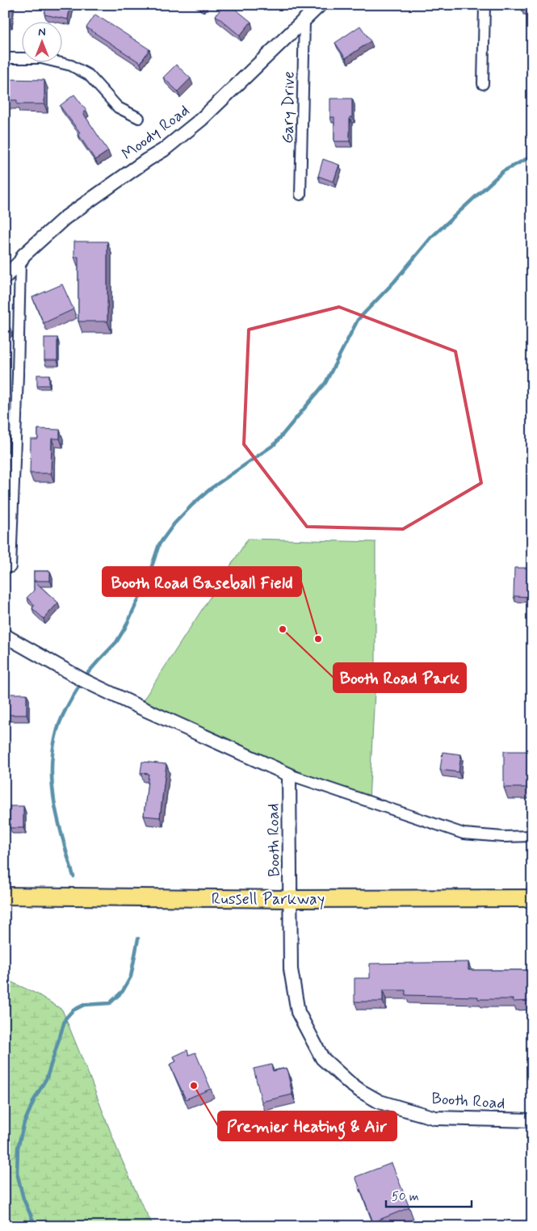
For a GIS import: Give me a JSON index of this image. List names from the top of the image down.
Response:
{
  "streets": {
    "main road": ["Russell Parkway"],
    "street": ["Gary Drive", "Moody Road", "Booth Road"]
  },
  "crossings": [
    ["Gary Drive", "Moody Road"],
    ["Booth Road", "Russell Parkway"]
  ],
  "places": ["Booth Road Park", "Booth Road Baseball Field", "Premier Heating & Air"],
  "scale_bar": "50 m",
  "north": "top"
}
